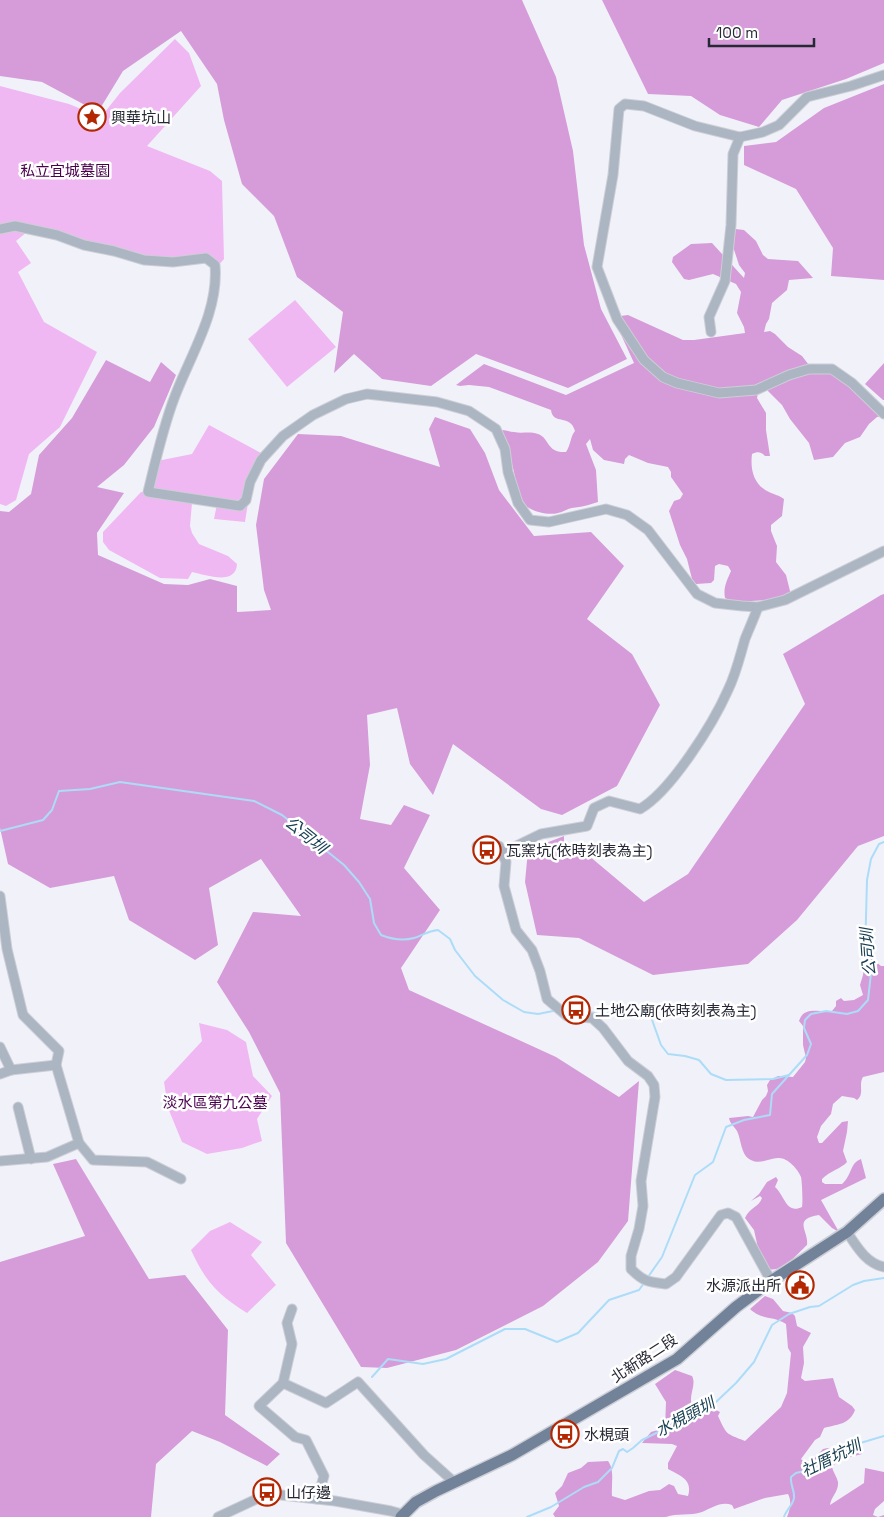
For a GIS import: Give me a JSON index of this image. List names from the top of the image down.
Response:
{
  "streets": {
    "main road": ["北新路二段"]
  },
  "water": ["公司圳", "水梘頭圳", "社厝坑圳"],
  "parks": ["私立宜城墓園", "淡水區第九公墓"],
  "places": {
    "place": ["興華坑山"],
    "bus stop": [
      "瓦窯坑(依時刻表為主)",
      "土地公廟(依時刻表為主)",
      "水梘頭",
      "山仔邊"
    ],
    "public building": ["水源派出所"]
  },
  "scale_bar": "100 m"
}
